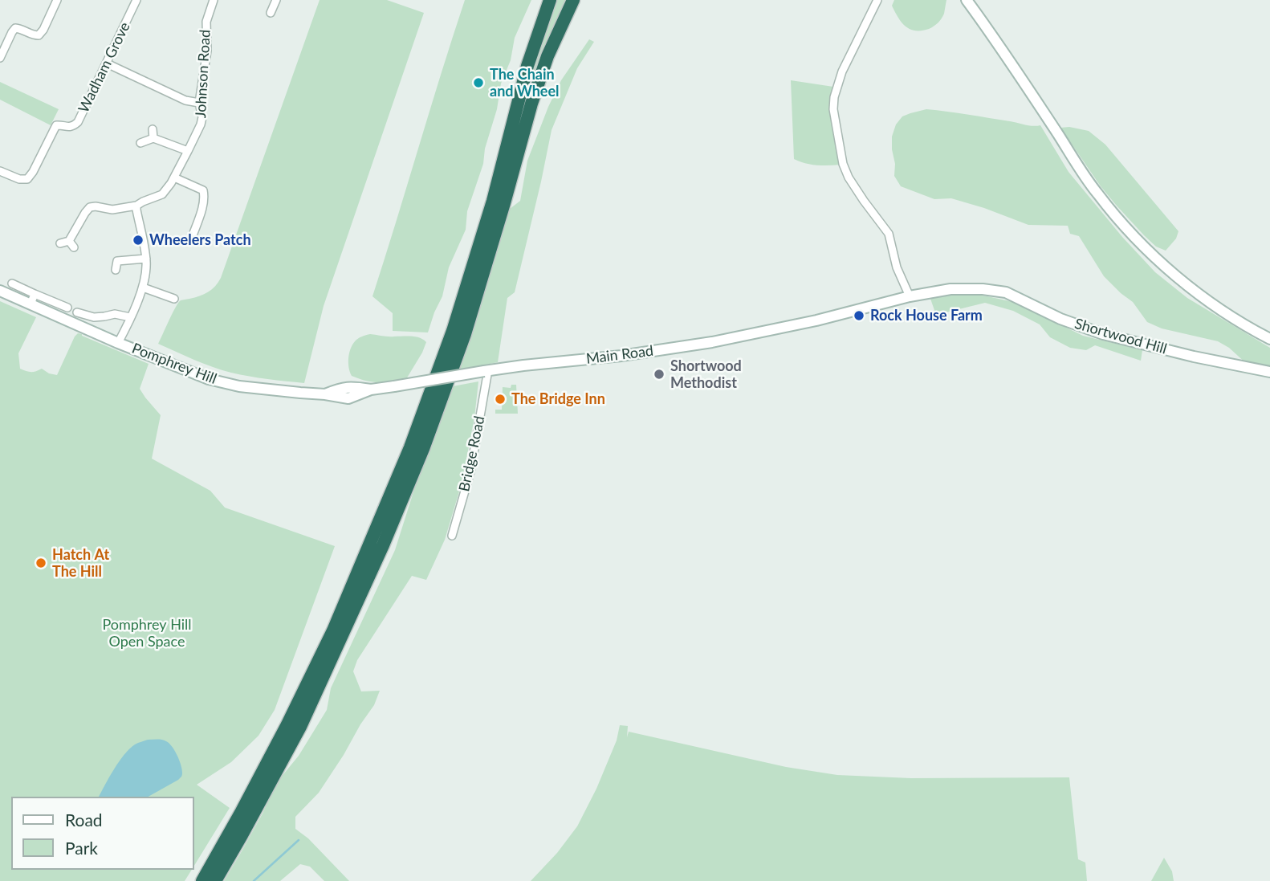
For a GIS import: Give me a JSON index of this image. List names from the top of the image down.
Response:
{
  "streets": {
    "main road": ["Shortwood Hill", "Main Road", "Pomphrey Hill"],
    "street": ["Wadham Grove", "Johnson Road", "Bridge Road"]
  },
  "crossings": [
    ["Shortwood Hill", "Main Road"],
    ["Main Road", "Pomphrey Hill"],
    ["Main Road", "Bridge Road"]
  ],
  "parks": ["Pomphrey Hill Open Space"],
  "places": [
    "The Chain and Wheel",
    "Wheelers Patch",
    "Rock House Farm",
    "Shortwood Methodist",
    "The Bridge Inn",
    "Hatch At The Hill"
  ],
  "legend": ["Road", "Park"]
}
